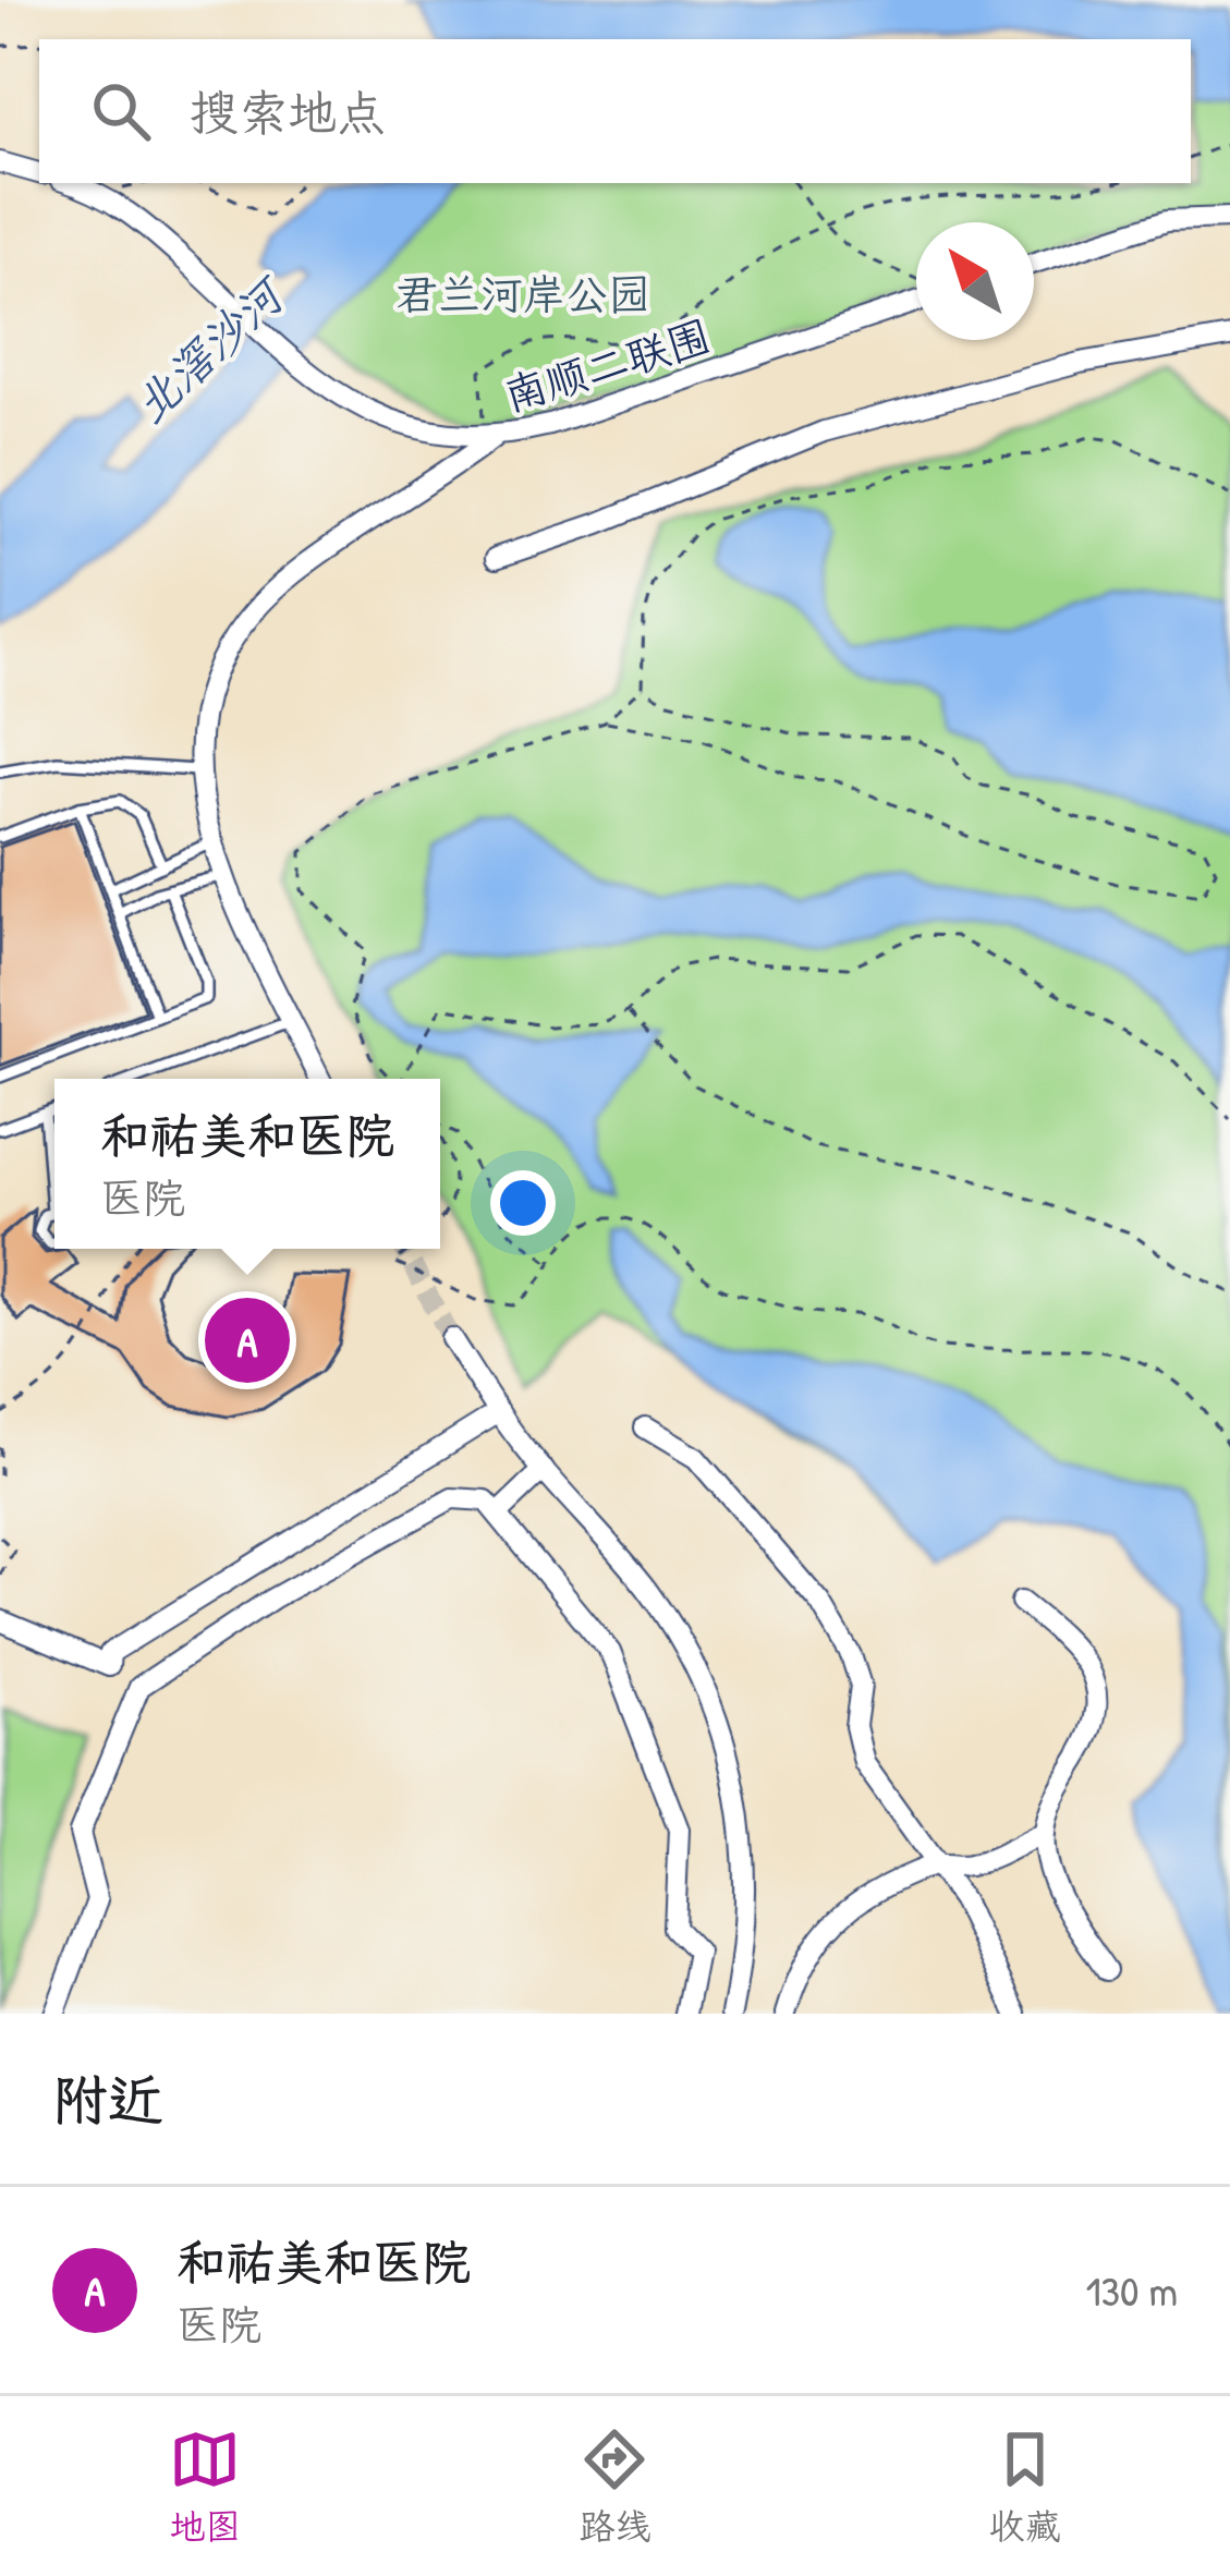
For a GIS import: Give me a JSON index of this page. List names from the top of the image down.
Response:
{
  "streets": {
    "street": ["南顺二联围"]
  },
  "water": ["北滘沙河"],
  "parks": ["君兰河岸公园"],
  "north": "top left",
  "page": {
    "search": "搜索地点",
    "popup": ["和祐美和医院", "医院"],
    "pins": "A",
    "heading": "附近",
    "list": [
      {
        "mark": "A",
        "name": "和祐美和医院",
        "note": "医院",
        "value": "130 m"
      }
    ],
    "nav": ["地图", "路线", "收藏"]
  }
}
